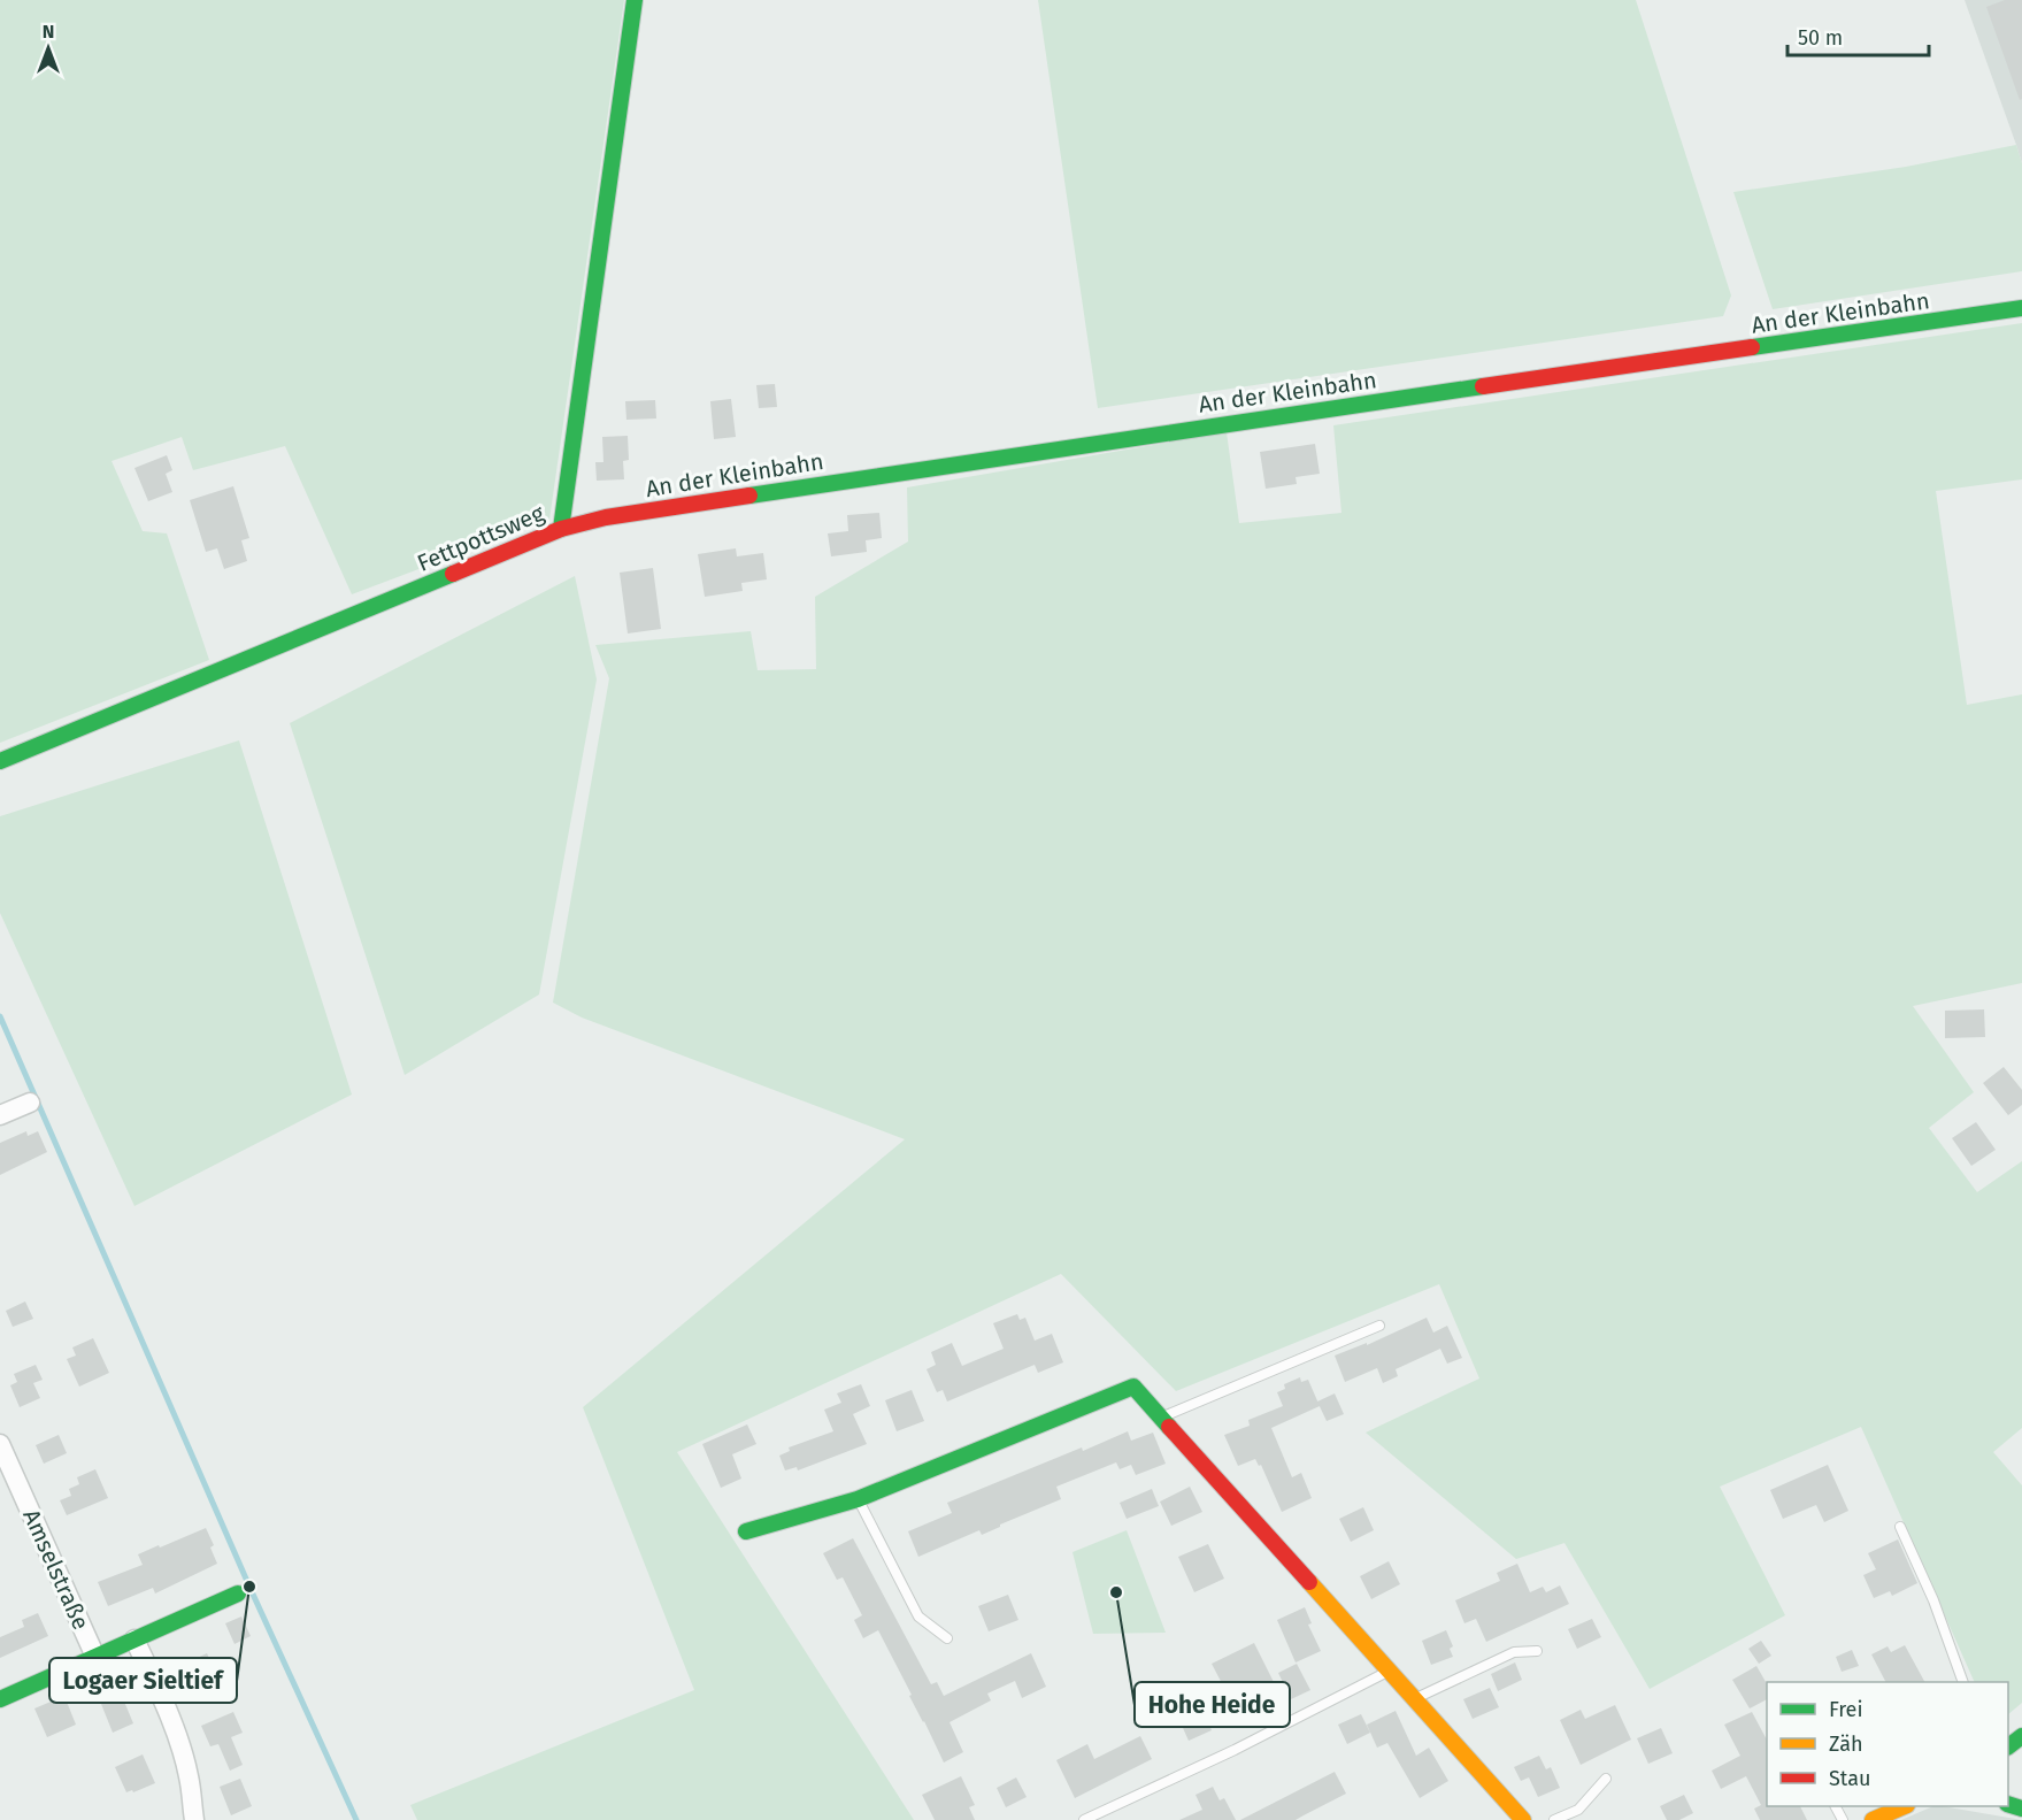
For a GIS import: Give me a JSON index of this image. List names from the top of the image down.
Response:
{
  "streets": {
    "street": ["An der Kleinbahn", "Fettpottsweg", "Amselstraße"]
  },
  "crossings": [
    ["An der Kleinbahn", "Fettpottsweg"]
  ],
  "places": ["Logaer Sieltief", "Hohe Heide"],
  "legend": ["Frei", "Zäh", "Stau"],
  "scale_bar": "50 m",
  "north": "top"
}
